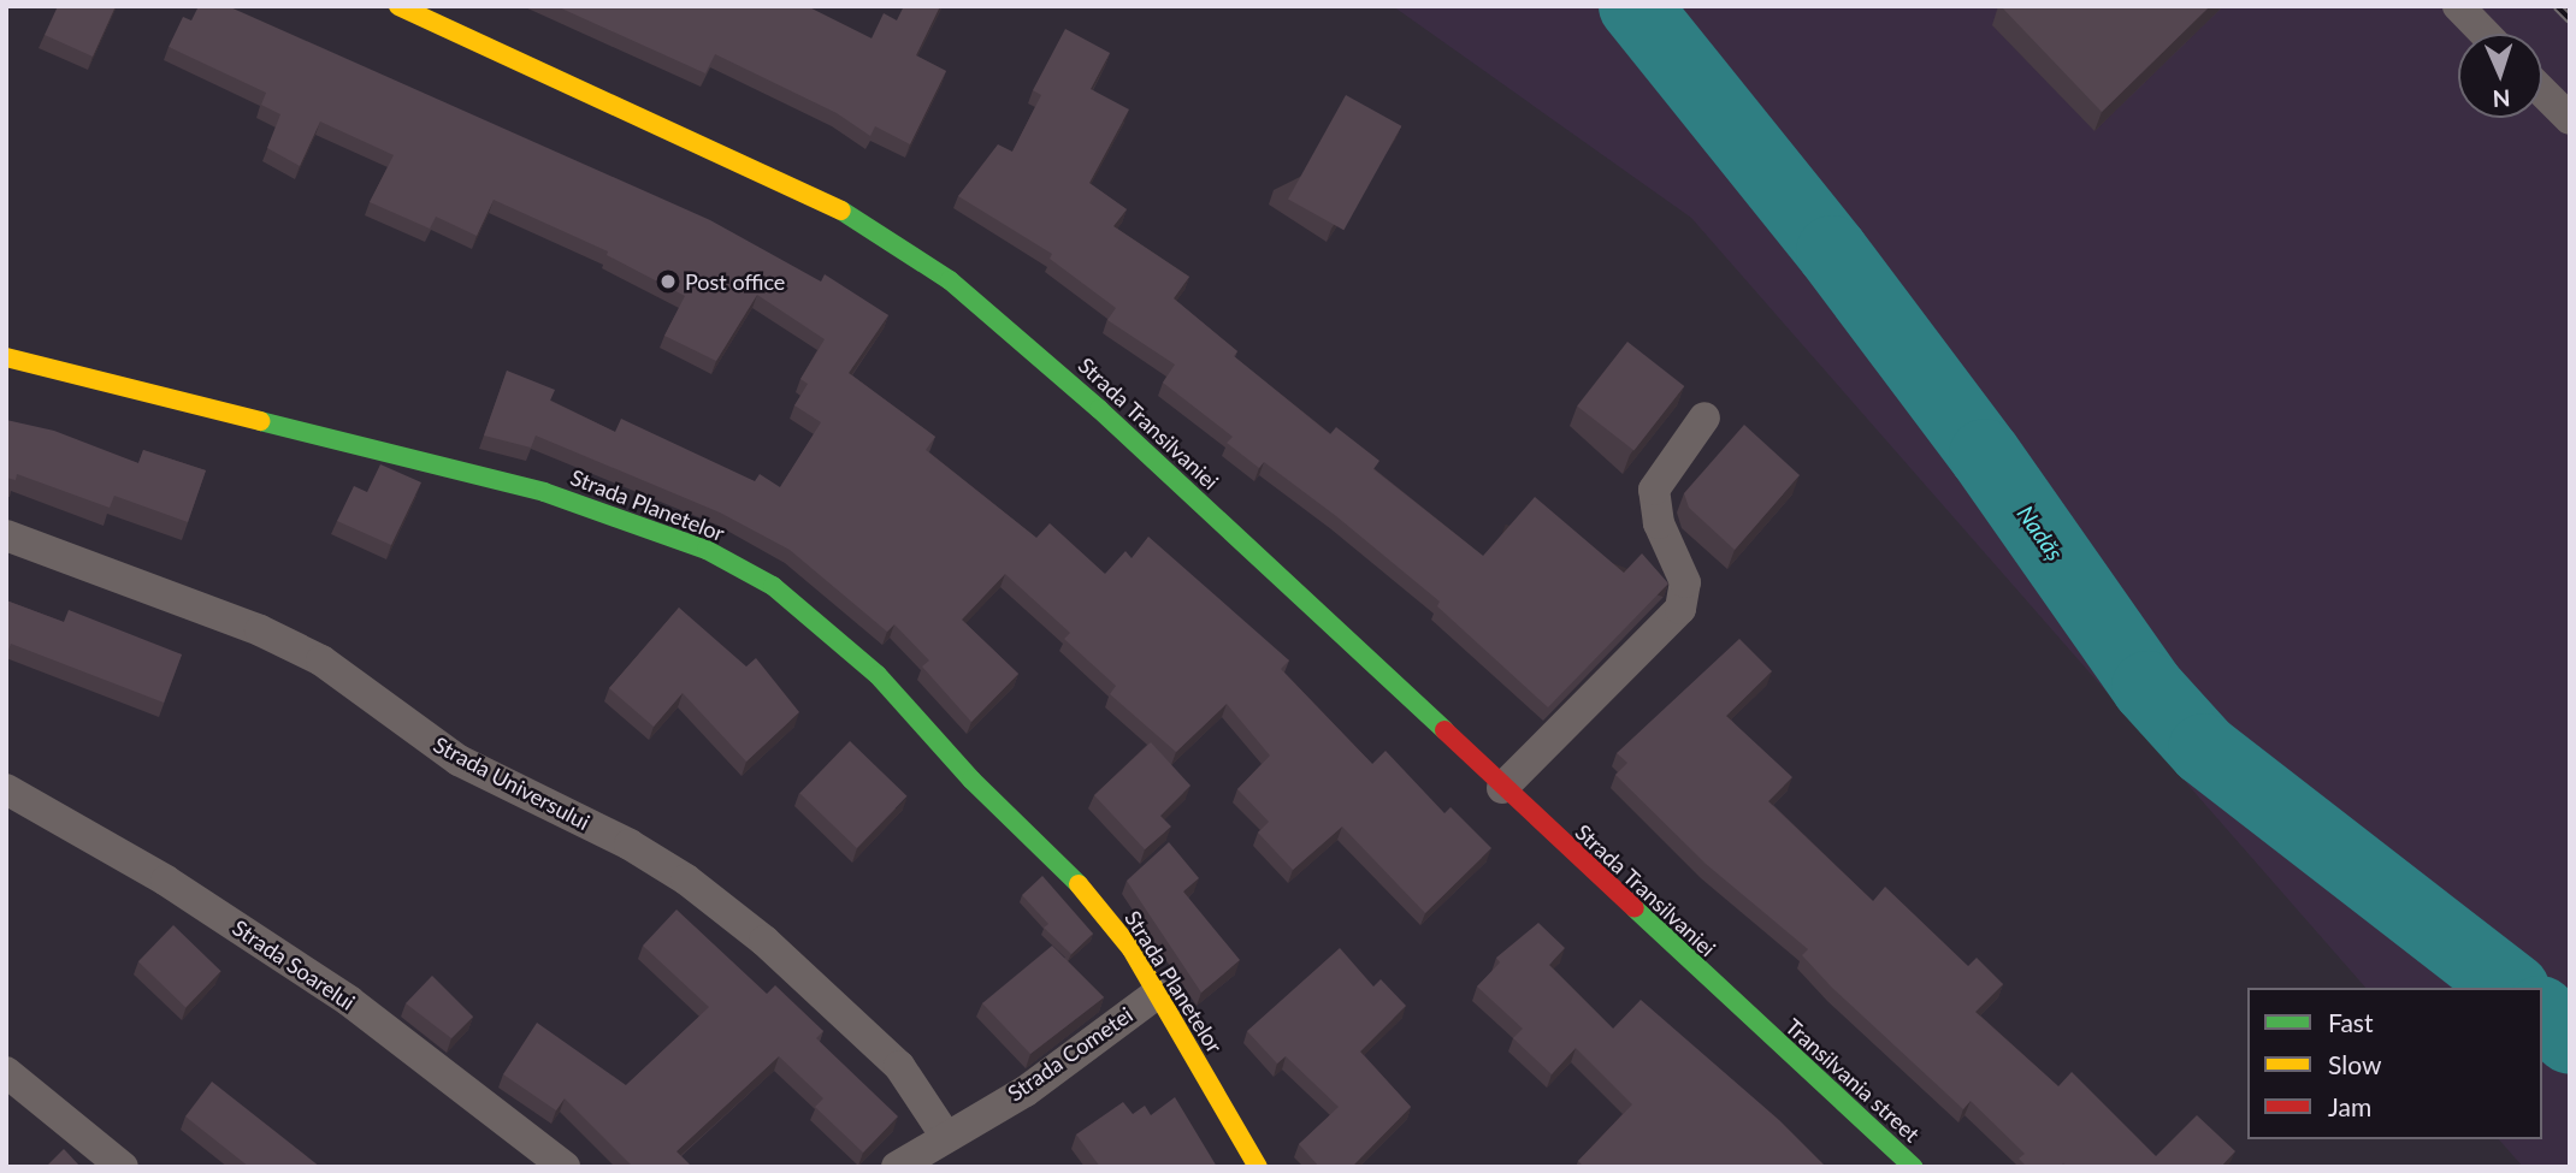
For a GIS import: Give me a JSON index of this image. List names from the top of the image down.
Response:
{
  "streets": {
    "main road": ["Strada Transilvaniei", "Strada Planetelor", "Transilvania street"],
    "street": ["Strada Universului", "Strada Soarelui", "Strada Cometei"]
  },
  "crossings": [
    ["Strada Transilvaniei", "Transilvania street"],
    ["Strada Planetelor", "Strada Cometei"],
    ["Strada Universului", "Strada Cometei"]
  ],
  "water": ["Nadăș"],
  "places": ["Post office"],
  "legend": ["Fast", "Slow", "Jam"],
  "north": "bottom"
}
